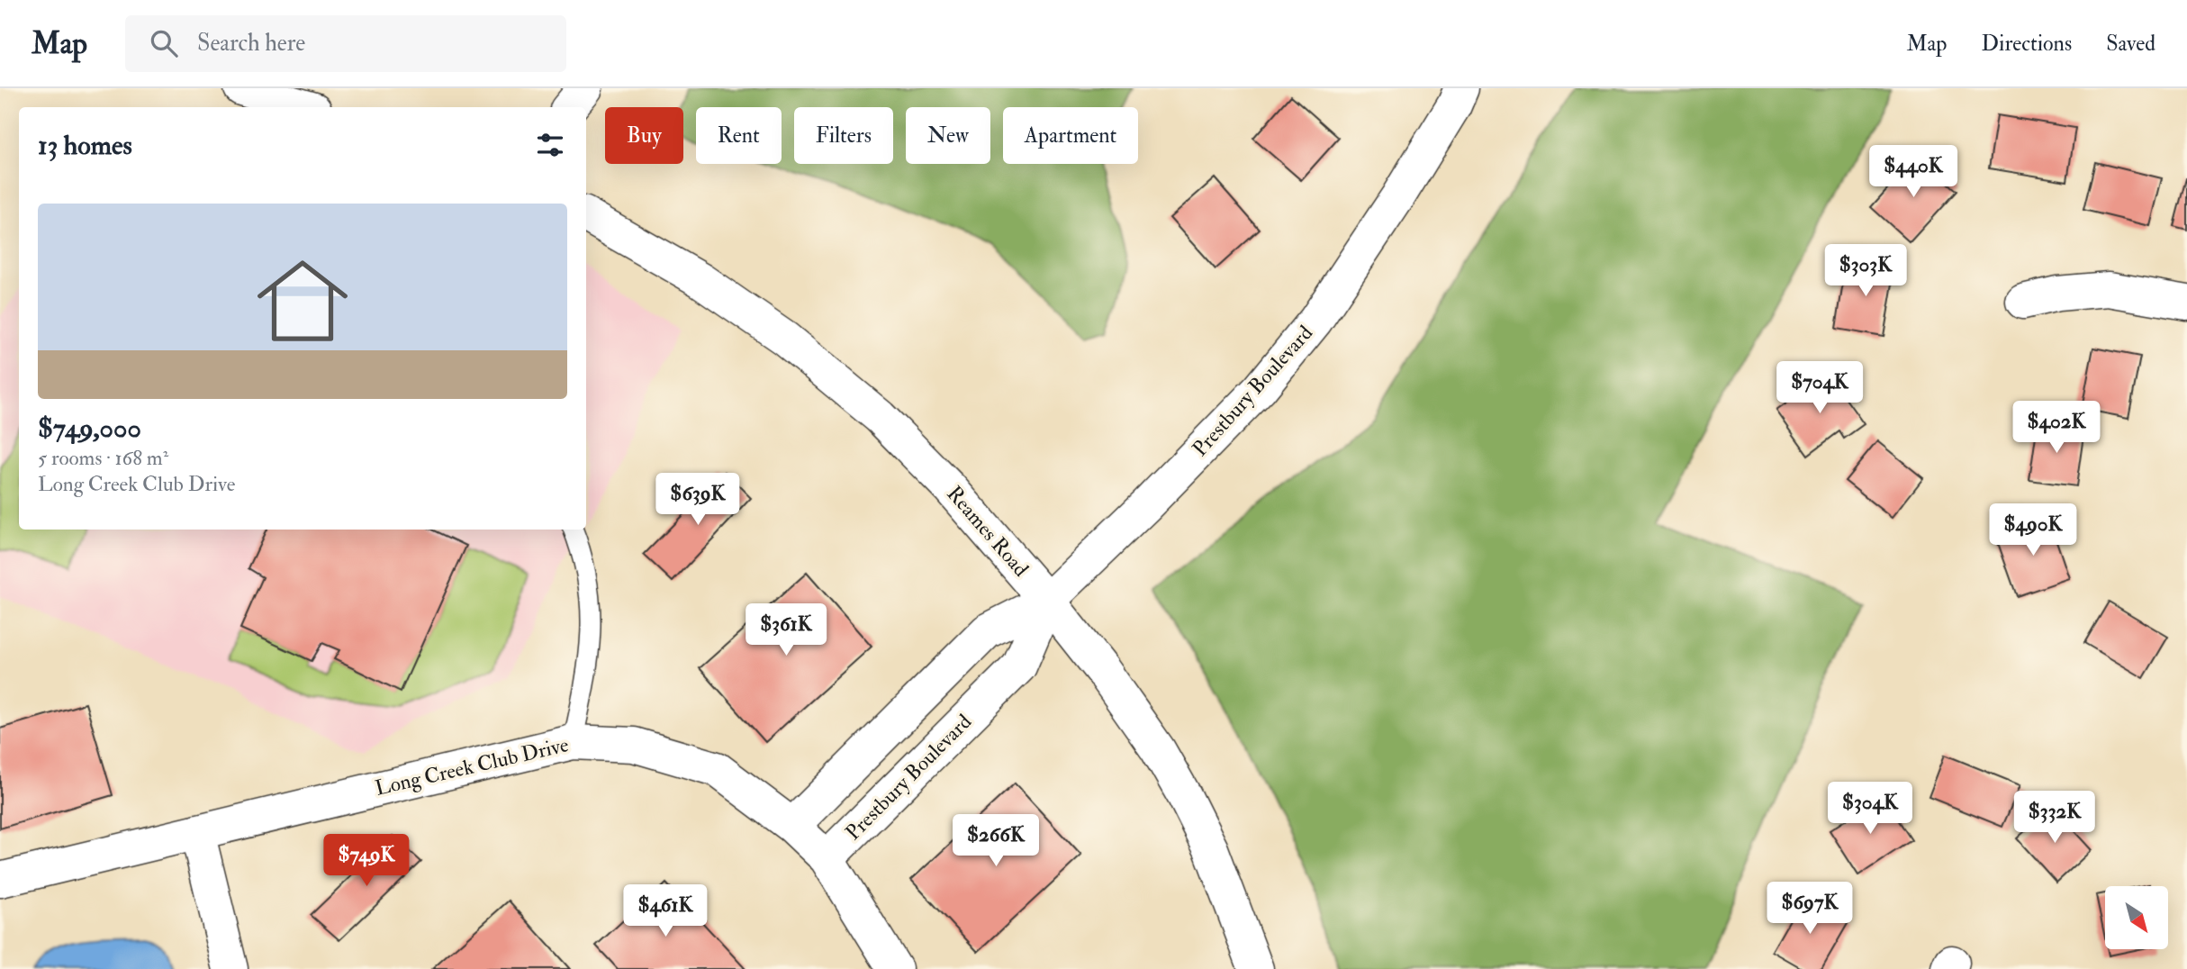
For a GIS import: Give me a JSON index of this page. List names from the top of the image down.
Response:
{
  "streets": {
    "street": ["Prestbury Boulevard", "Reames Road", "Long Creek Club Drive"]
  },
  "crossings": [
    ["Prestbury Boulevard", "Reames Road"],
    ["Prestbury Boulevard", "Long Creek Club Drive"]
  ],
  "north": "bottom right",
  "page": {
    "header": "Map",
    "search": "Search here",
    "nav": ["Map", "Directions", "Saved"],
    "chip": [
      "Buy",
      "Rent",
      "Filters",
      "New",
      "Apartment"
    ],
    "heading": "13 homes",
    "price": [
      "$440K",
      "$303K",
      "$704K",
      "$402K",
      "$639K",
      "$490K",
      "$361K",
      "$304K",
      "$332K",
      "$266K",
      "$749K",
      "$697K",
      "$461K"
    ],
    "list": [
      {
        "name": "$749,000",
        "note": "5 rooms · 168 m² · Long Creek Club Drive"
      }
    ]
  }
}
